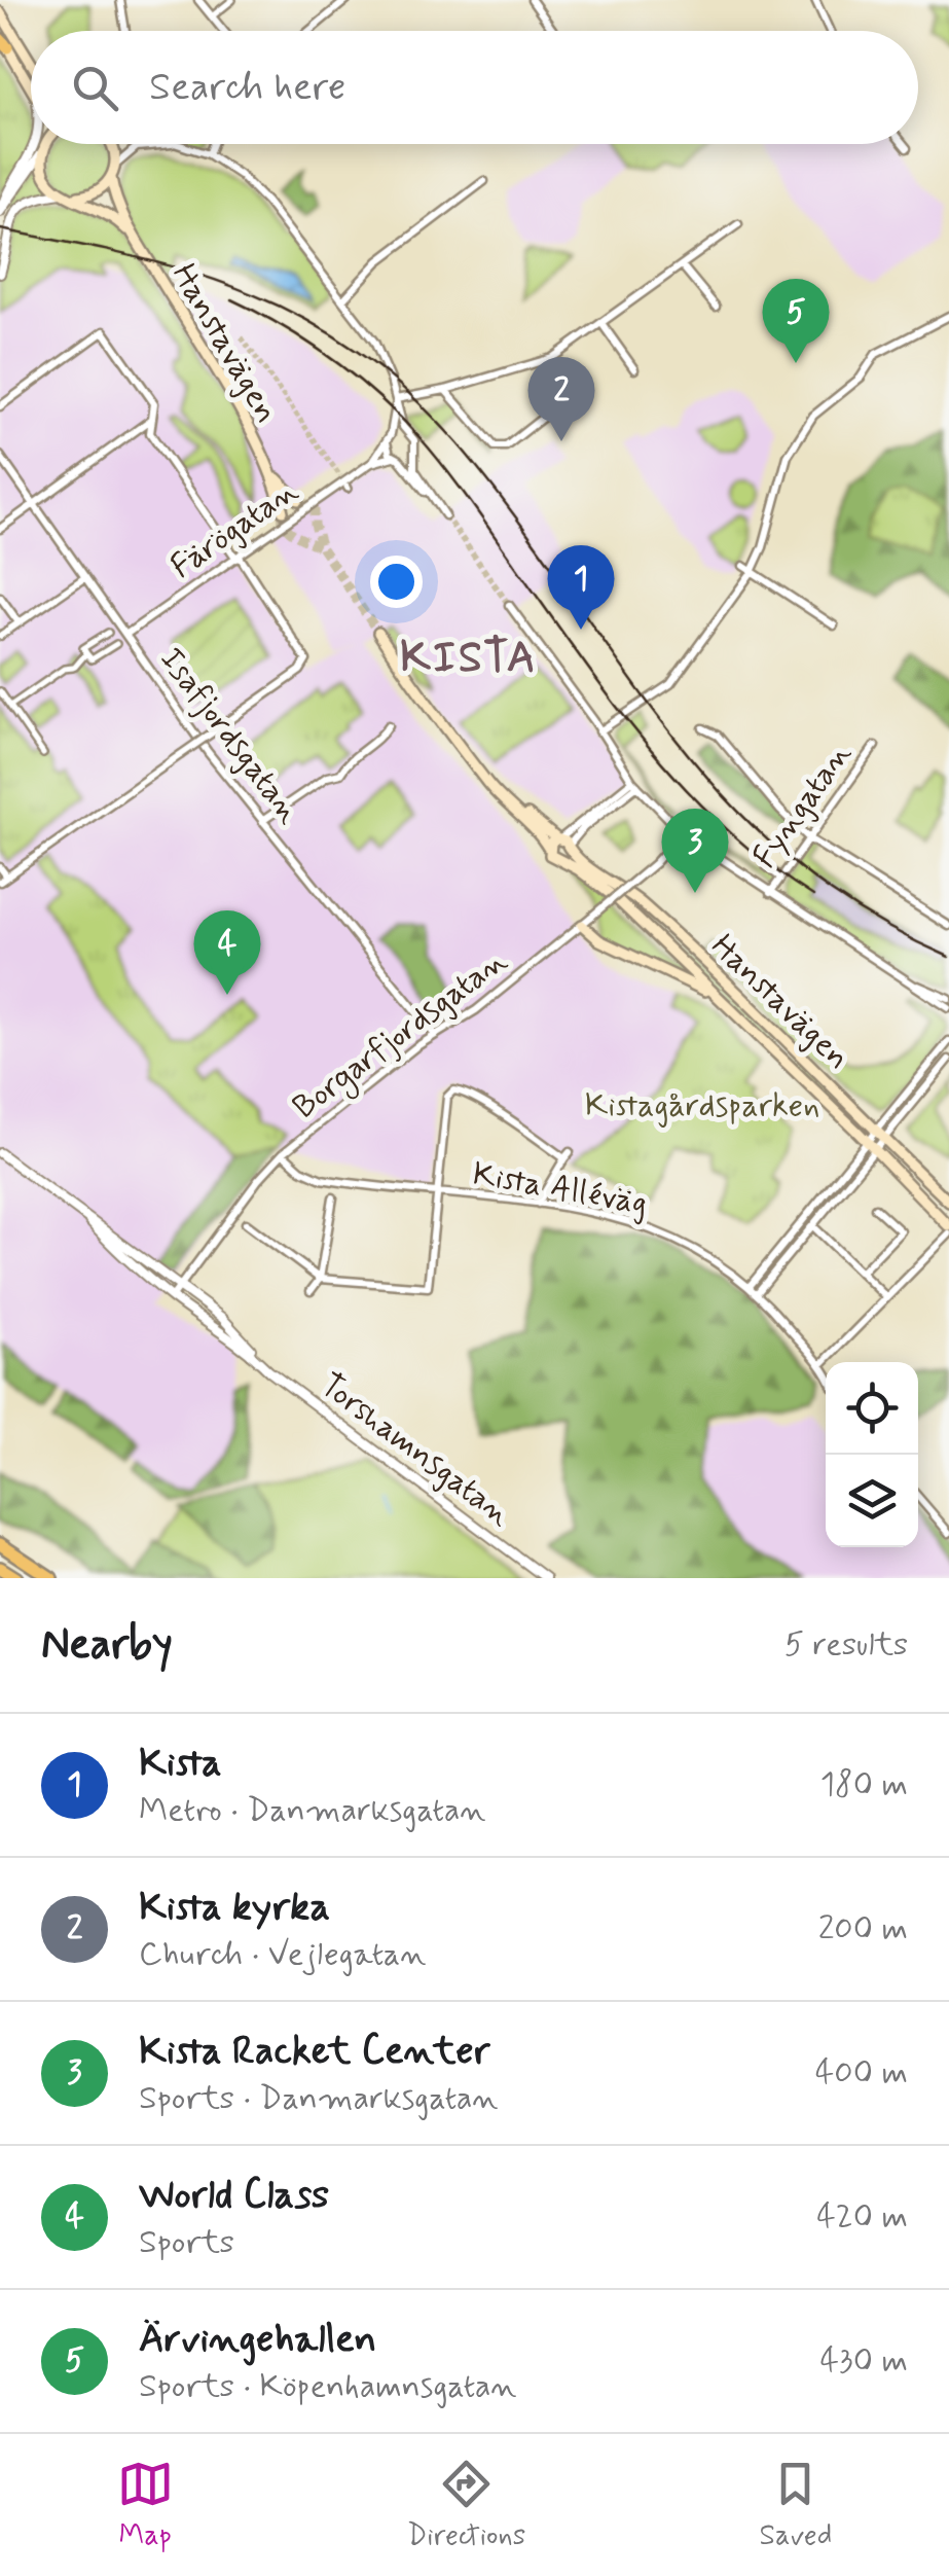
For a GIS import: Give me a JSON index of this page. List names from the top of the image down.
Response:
{
  "streets": {
    "main road": ["Hanstavägen"],
    "street": [
      "Färögatan",
      "Isafjordsgatan",
      "Fyngatan",
      "Borgarfjordsgatan",
      "Kista Alléväg",
      "Torshamnsgatan"
    ]
  },
  "crossings": [
    ["Färögatan", "Isafjordsgatan"],
    ["Isafjordsgatan", "Borgarfjordsgatan"],
    ["Borgarfjordsgatan", "Kista Alléväg"],
    ["Borgarfjordsgatan", "Torshamnsgatan"]
  ],
  "districts": ["KISTA"],
  "parks": ["Kistagårdsparken"],
  "page": {
    "search": "Search here",
    "pins": [
      "5",
      "2",
      "1",
      "3",
      "4"
    ],
    "heading": ["Nearby", "5 results"],
    "list": [
      {
        "mark": "1",
        "name": "Kista",
        "note": "Metro · Danmarksgatan",
        "value": "180 m"
      },
      {
        "mark": "2",
        "name": "Kista kyrka",
        "note": "Church · Vejlegatan",
        "value": "200 m"
      },
      {
        "mark": "3",
        "name": "Kista Racket Center",
        "note": "Sports · Danmarksgatan",
        "value": "400 m"
      },
      {
        "mark": "4",
        "name": "World Class",
        "note": "Sports",
        "value": "420 m"
      },
      {
        "mark": "5",
        "name": "Ärvingehallen",
        "note": "Sports · Köpenhamnsgatan",
        "value": "430 m"
      }
    ],
    "nav": ["Map", "Directions", "Saved"]
  }
}
